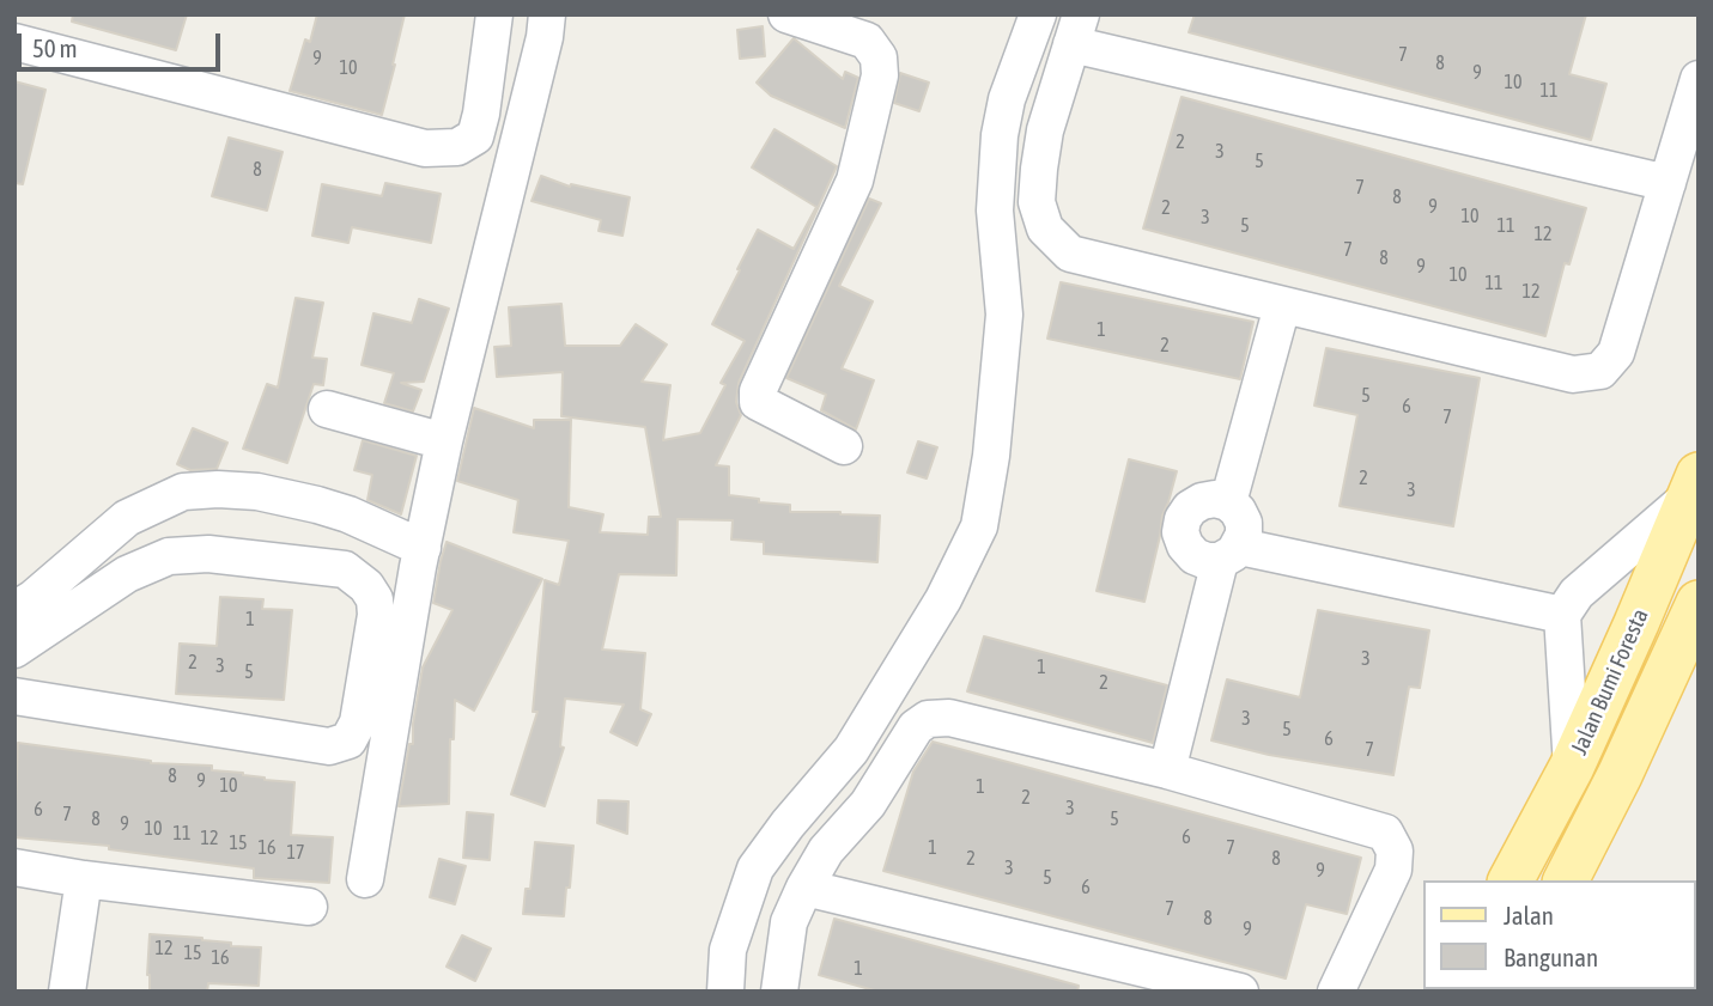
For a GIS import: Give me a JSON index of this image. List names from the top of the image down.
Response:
{
  "streets": {
    "main road": ["Jalan Bumi Foresta"]
  },
  "house_numbers": [
    "7",
    "9",
    "8",
    "10",
    "9",
    "10",
    "11",
    "2",
    "3",
    "5",
    "8",
    "7",
    "8",
    "9",
    "2",
    "10",
    "3",
    "5",
    "11",
    "12",
    "7",
    "8",
    "9",
    "10",
    "11",
    "12",
    "1",
    "2",
    "5",
    "6",
    "7",
    "2",
    "3",
    "1",
    "3",
    "2",
    "3",
    "1",
    "5",
    "2",
    "3",
    "5",
    "6",
    "7",
    "8",
    "9",
    "10",
    "1",
    "2",
    "3",
    "6",
    "7",
    "8",
    "5",
    "9",
    "10",
    "11",
    "6",
    "12",
    "15",
    "16",
    "1",
    "7",
    "17",
    "2",
    "8",
    "3",
    "9",
    "5",
    "6",
    "7",
    "8",
    "9",
    "12",
    "15",
    "16",
    "1"
  ],
  "legend": ["Jalan", "Bangunan"],
  "scale_bar": "50 m"
}
